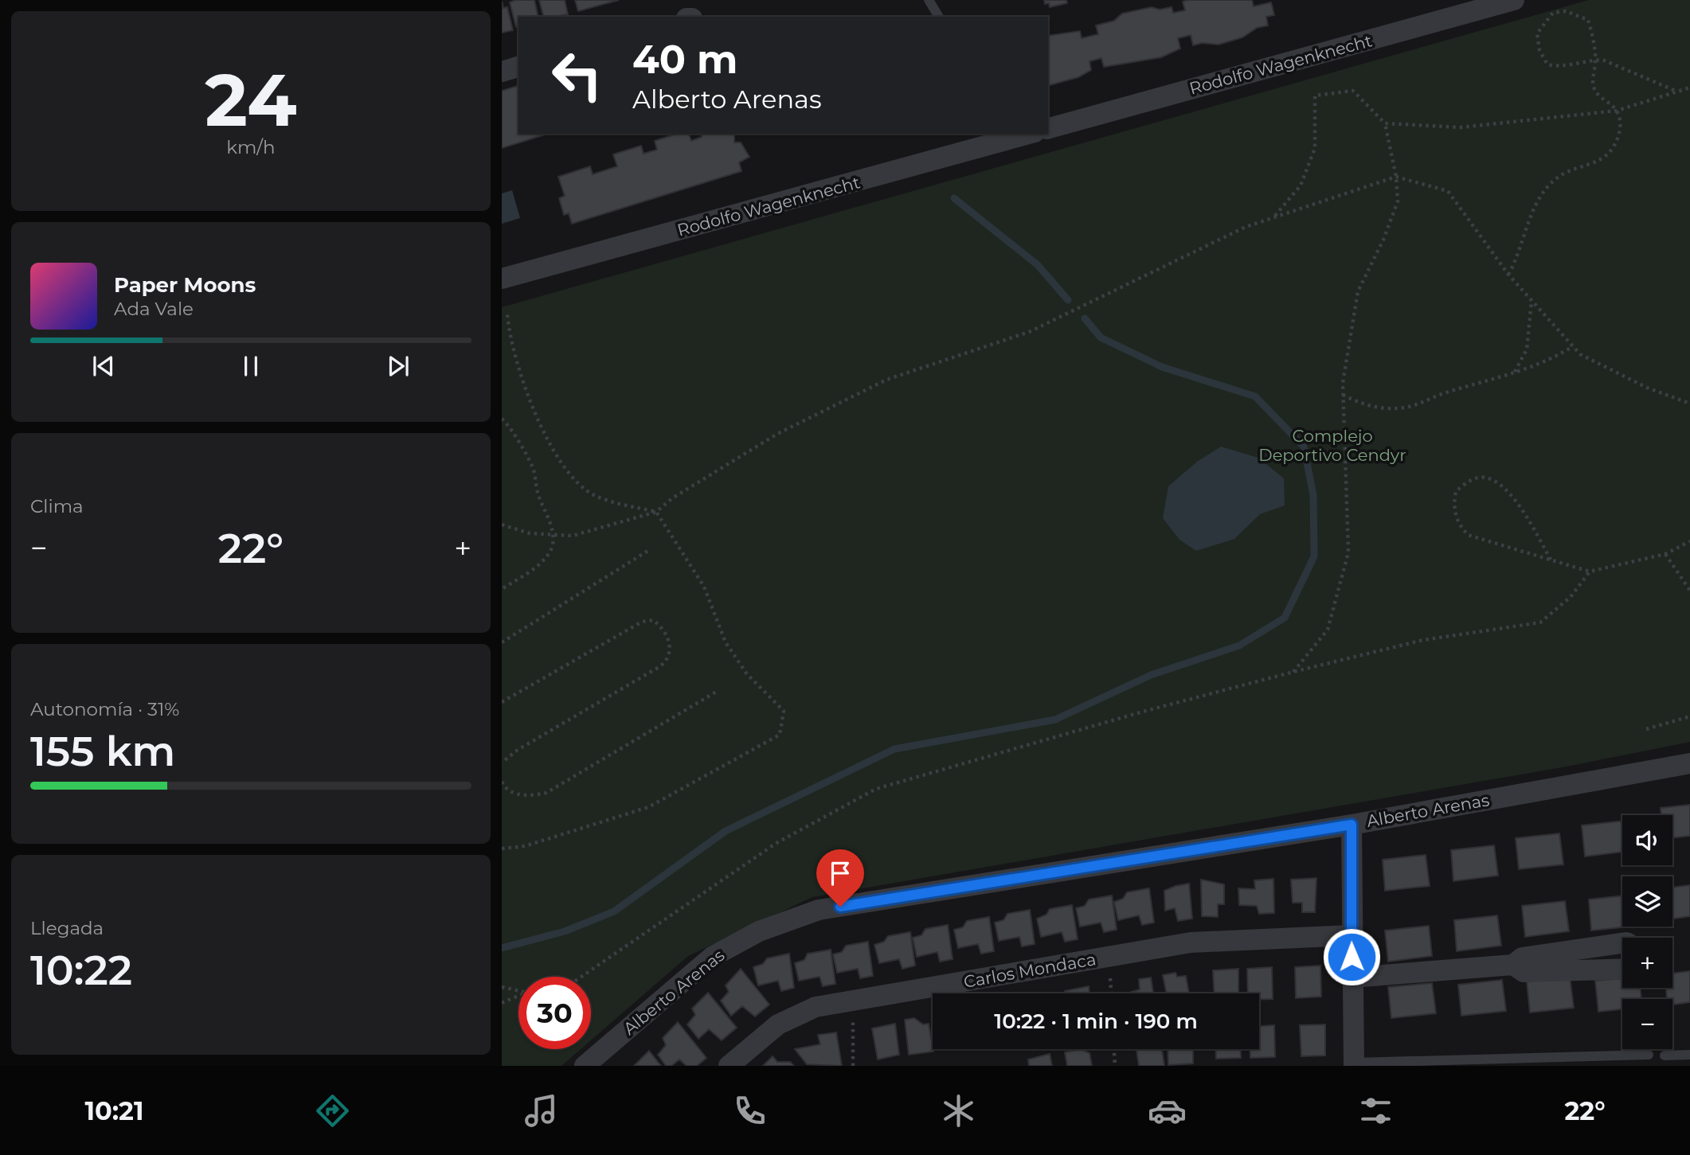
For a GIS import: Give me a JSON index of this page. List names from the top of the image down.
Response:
{
  "streets": {
    "street": ["Rodolfo Wagenknecht", "Alberto Arenas", "Carlos Mondaca"]
  },
  "parks": ["Complejo Deportivo Cendyr"],
  "page": {
    "tile": [
      ["24", "km/h"],
      "Clima",
      ["Autonomía · 31%", "155 km"],
      ["Llegada", "10:22"]
    ],
    "turn": ["40 m", "Alberto Arenas"],
    "song": ["Paper Moons", "Ada Vale"],
    "heat": ["−", "22°", "+"],
    "map_buttons": ["+", "−"],
    "limit": "30",
    "trip": "10:22 · 1 min · 190 m",
    "tabs": ["10:21", "22°"]
  }
}
